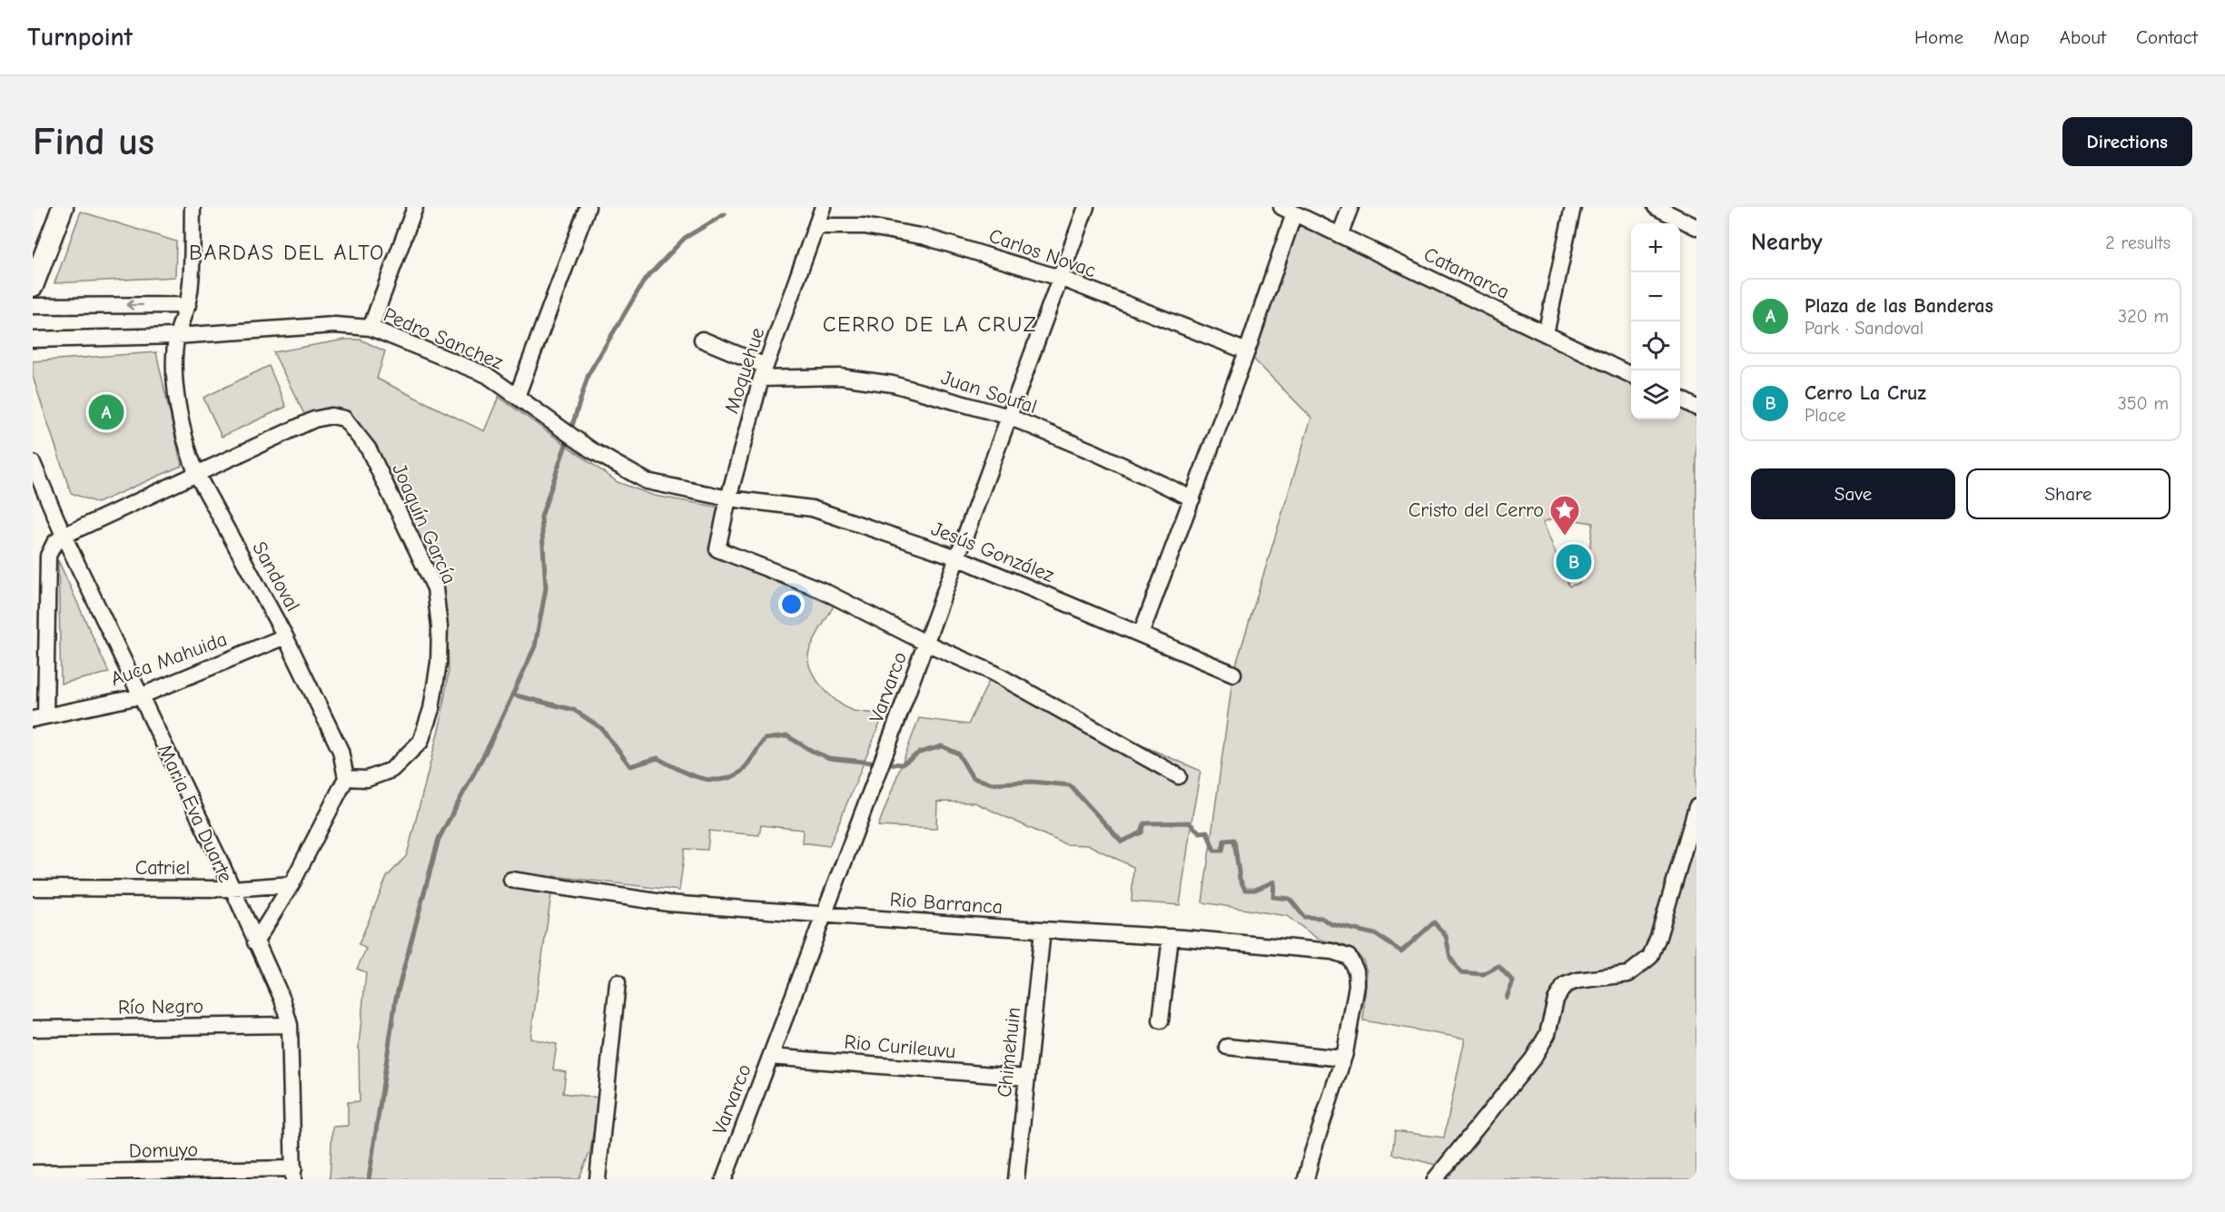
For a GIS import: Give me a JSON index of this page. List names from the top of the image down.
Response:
{
  "streets": {
    "street": [
      "Carlos Novac",
      "Catamarca",
      "Pedro Sanchez",
      "Moquehue",
      "Juan Soufal",
      "Joaquín García",
      "Jesús González",
      "Sandoval",
      "Auca Mahuida",
      "Varvarco",
      "Maria Eva Duarte",
      "Catriel",
      "Rio Barranca",
      "Río Negro",
      "Rio Curileuvu",
      "Chimehuin",
      "Domuyo"
    ]
  },
  "crossings": [
    ["Carlos Novac", "Moquehue"],
    ["Carlos Novac", "Varvarco"],
    ["Pedro Sanchez", "Moquehue"],
    ["Pedro Sanchez", "Jesús González"],
    ["Pedro Sanchez", "Sandoval"],
    ["Moquehue", "Juan Soufal"],
    ["Moquehue", "Jesús González"],
    ["Moquehue", "Varvarco"],
    ["Juan Soufal", "Varvarco"],
    ["Joaquín García", "Sandoval"],
    ["Jesús González", "Varvarco"],
    ["Sandoval", "Auca Mahuida"],
    ["Auca Mahuida", "Maria Eva Duarte"],
    ["Varvarco", "Rio Barranca"],
    ["Varvarco", "Rio Curileuvu"],
    ["Maria Eva Duarte", "Catriel"],
    ["Maria Eva Duarte", "Río Negro"],
    ["Maria Eva Duarte", "Domuyo"],
    ["Rio Barranca", "Chimehuin"],
    ["Rio Curileuvu", "Chimehuin"]
  ],
  "districts": ["BARDAS DEL ALTO", "CERRO DE LA CRUZ"],
  "places": {
    "place": ["Cristo del Cerro"]
  },
  "page": {
    "header": "Turnpoint",
    "nav": [
      "Home",
      "Map",
      "About",
      "Contact"
    ],
    "buttons": [
      "Directions",
      ["Save", "Share"]
    ],
    "title": "Find us",
    "heading": ["Nearby", "2 results"],
    "map_buttons": ["+", "−"],
    "list": [
      {
        "mark": "A",
        "name": "Plaza de las Banderas",
        "note": "Park · Sandoval",
        "value": "320 m"
      },
      {
        "mark": "B",
        "name": "Cerro La Cruz",
        "note": "Place",
        "value": "350 m"
      }
    ],
    "pins": ["A", "B"]
  }
}
